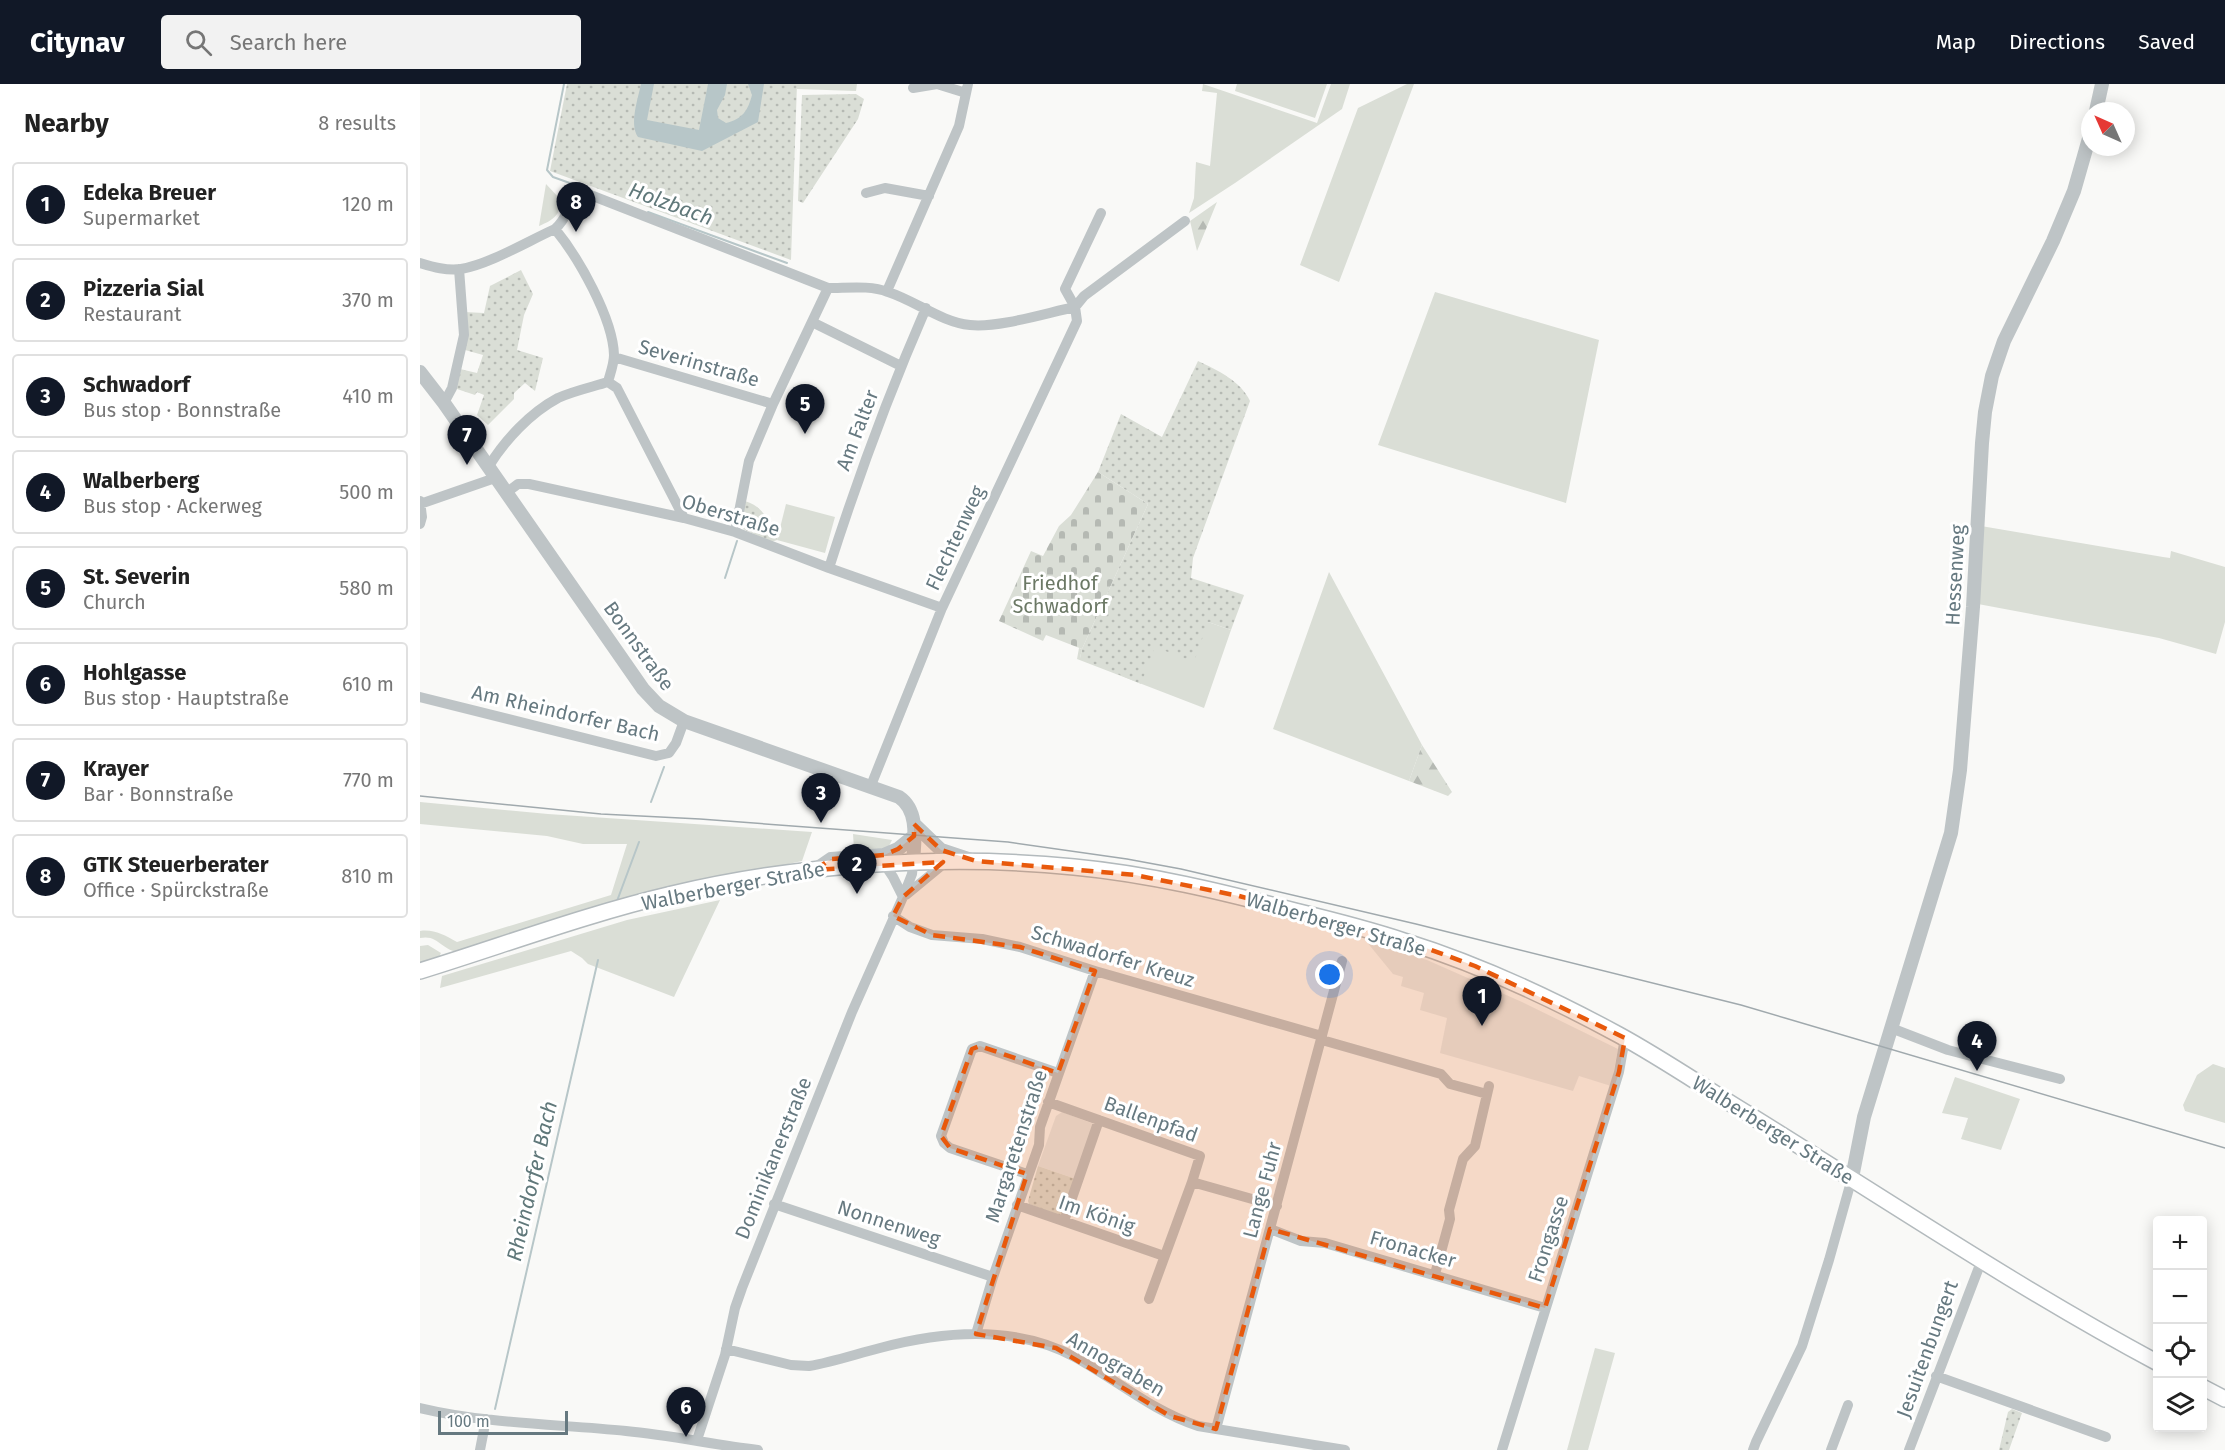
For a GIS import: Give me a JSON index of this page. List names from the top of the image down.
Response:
{
  "streets": {
    "main road": ["Walberberger Straße"],
    "street": [
      "Severinstraße",
      "Am Falter",
      "Oberstraße",
      "Flechtenweg",
      "Hessenweg",
      "Bonnstraße",
      "Am Rheindorfer Bach",
      "Schwadorfer Kreuz",
      "Ballenpfad",
      "Margaretenstraße",
      "Dominikanerstraße",
      "Lange Fuhr",
      "Im König",
      "Nonnenweg",
      "Frongasse",
      "Fronacker",
      "Jesuitenbungert",
      "Annograben"
    ]
  },
  "crossings": [
    ["Am Falter", "Oberstraße"],
    ["Oberstraße", "Flechtenweg"],
    ["Oberstraße", "Bonnstraße"],
    ["Flechtenweg", "Bonnstraße"],
    ["Hessenweg", "Walberberger Straße"],
    ["Bonnstraße", "Am Rheindorfer Bach"],
    ["Bonnstraße", "Walberberger Straße"],
    ["Bonnstraße", "Dominikanerstraße"],
    ["Walberberger Straße", "Dominikanerstraße"],
    ["Walberberger Straße", "Frongasse"],
    ["Walberberger Straße", "Jesuitenbungert"],
    ["Schwadorfer Kreuz", "Margaretenstraße"],
    ["Schwadorfer Kreuz", "Dominikanerstraße"],
    ["Schwadorfer Kreuz", "Lange Fuhr"],
    ["Schwadorfer Kreuz", "Fronacker"],
    ["Ballenpfad", "Margaretenstraße"],
    ["Margaretenstraße", "Im König"],
    ["Margaretenstraße", "Nonnenweg"],
    ["Margaretenstraße", "Annograben"],
    ["Dominikanerstraße", "Nonnenweg"],
    ["Dominikanerstraße", "Annograben"],
    ["Lange Fuhr", "Fronacker"],
    ["Lange Fuhr", "Annograben"],
    ["Frongasse", "Fronacker"]
  ],
  "water": ["Holzbach", "Rheindorfer Bach"],
  "parks": ["Friedhof Schwadorf"],
  "scale_bar": "100 m",
  "north": "top left",
  "page": {
    "header": "Citynav",
    "search": "Search here",
    "nav": ["Map", "Directions", "Saved"],
    "heading": ["Nearby", "8 results"],
    "list": [
      {
        "mark": "1",
        "name": "Edeka Breuer",
        "note": "Supermarket",
        "value": "120 m"
      },
      {
        "mark": "2",
        "name": "Pizzeria Sial",
        "note": "Restaurant",
        "value": "370 m"
      },
      {
        "mark": "3",
        "name": "Schwadorf",
        "note": "Bus stop · Bonnstraße",
        "value": "410 m"
      },
      {
        "mark": "4",
        "name": "Walberberg",
        "note": "Bus stop · Ackerweg",
        "value": "500 m"
      },
      {
        "mark": "5",
        "name": "St. Severin",
        "note": "Church",
        "value": "580 m"
      },
      {
        "mark": "6",
        "name": "Hohlgasse",
        "note": "Bus stop · Hauptstraße",
        "value": "610 m"
      },
      {
        "mark": "7",
        "name": "Krayer",
        "note": "Bar · Bonnstraße",
        "value": "770 m"
      },
      {
        "mark": "8",
        "name": "GTK Steuerberater",
        "note": "Office · Spürckstraße",
        "value": "810 m"
      }
    ],
    "pins": [
      "8",
      "5",
      "7",
      "3",
      "2",
      "1",
      "4",
      "6"
    ],
    "map_buttons": ["+", "−"],
    "scale": "100 m"
  }
}
